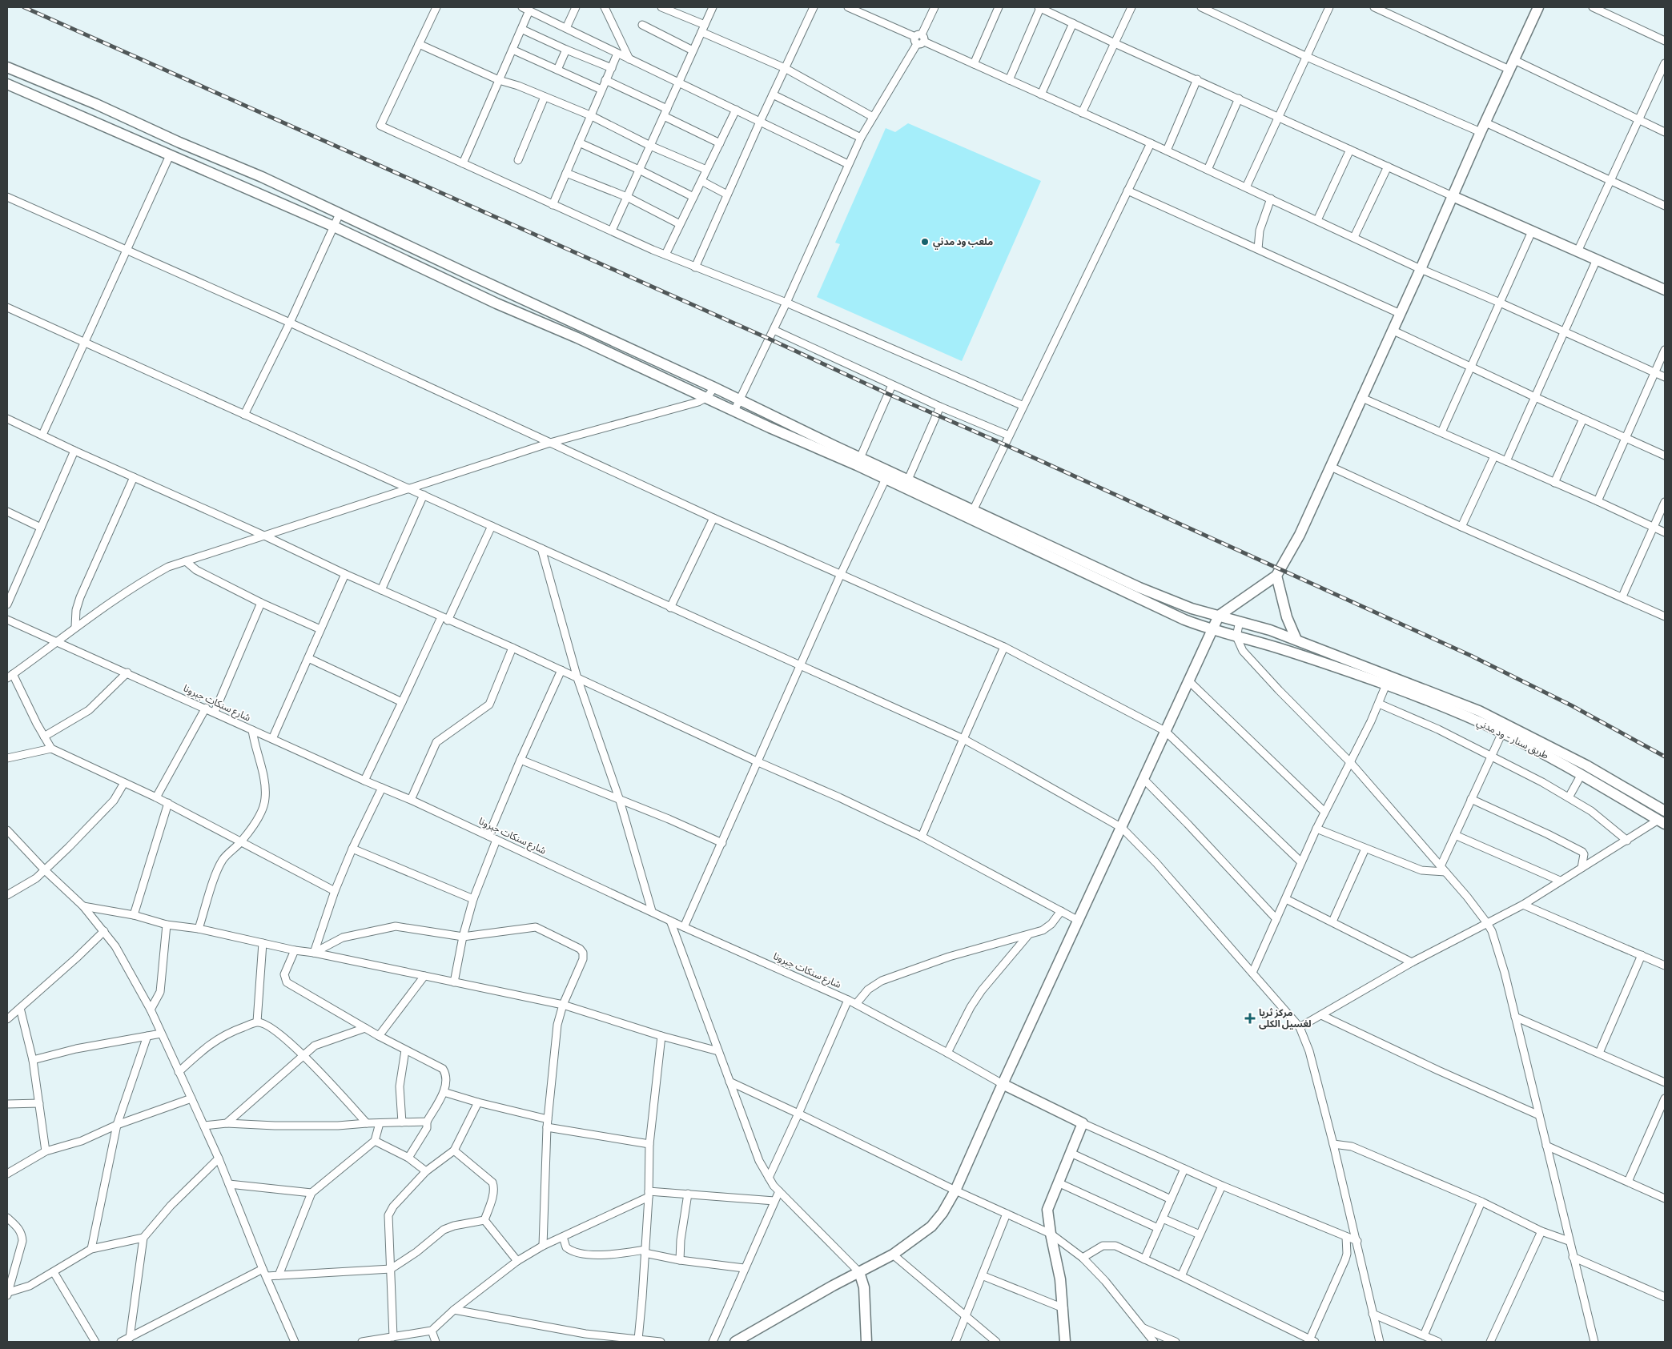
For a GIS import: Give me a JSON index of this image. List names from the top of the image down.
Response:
{
  "streets": {
    "main road": ["طريق سنار - ود مدني"],
    "street": ["شارع سنكات جبرونا"]
  },
  "places": {
    "other": ["ملعب ود مدني"],
    "health": ["مركز ثريا لغسيل الكلى"]
  }
}
